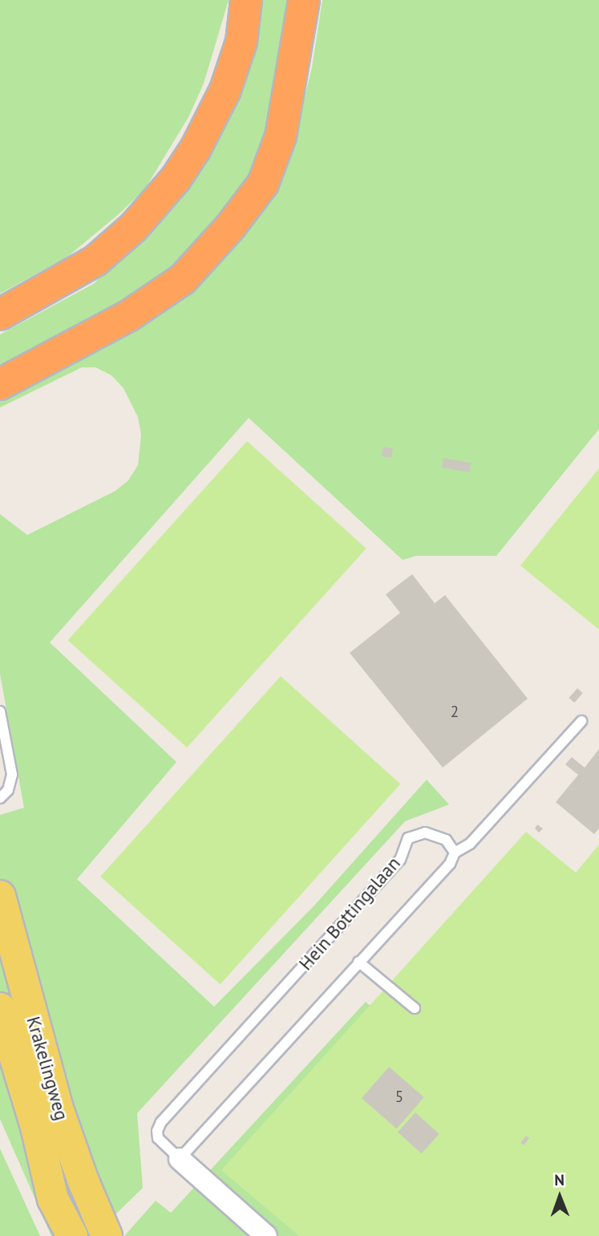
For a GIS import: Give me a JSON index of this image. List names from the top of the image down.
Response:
{
  "streets": {
    "main road": ["Krakelingweg"],
    "street": ["Hein Bottingalaan"]
  },
  "house_numbers": ["2", "5"],
  "north": "top"
}
